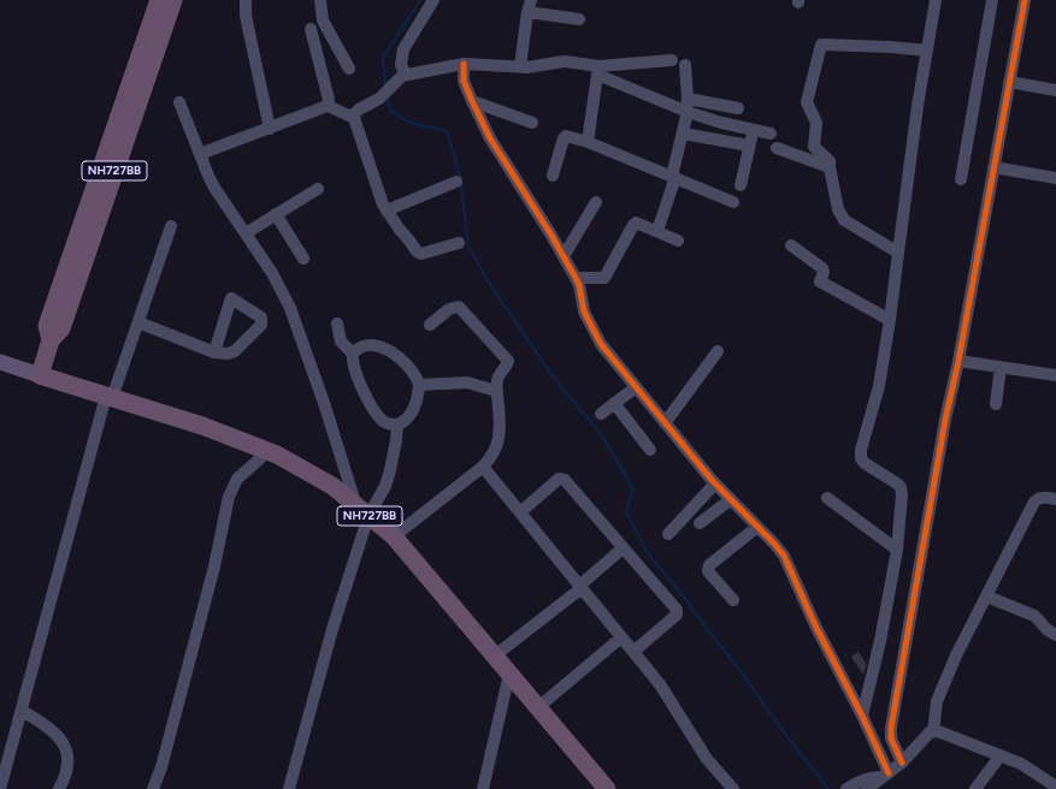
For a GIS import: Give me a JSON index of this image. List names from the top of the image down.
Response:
{
  "streets": {
    "highway": ["NH727BB"]
  }
}
